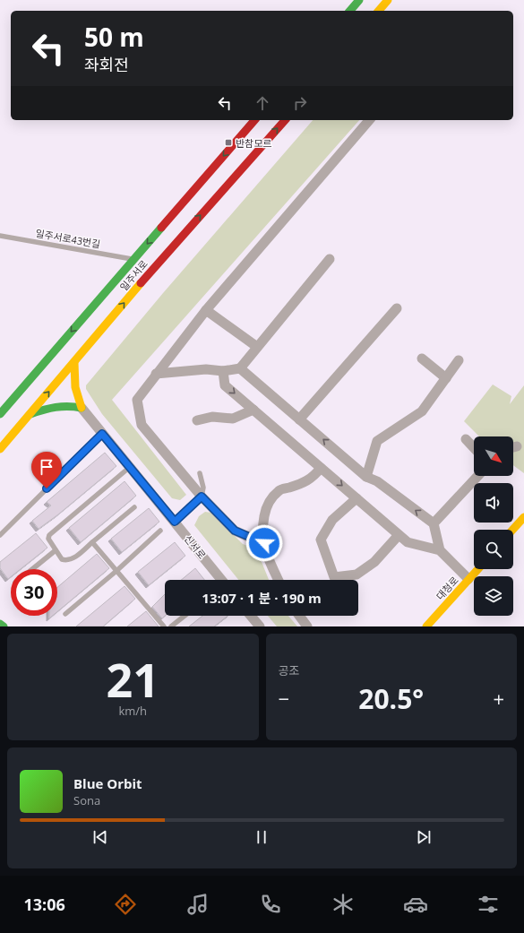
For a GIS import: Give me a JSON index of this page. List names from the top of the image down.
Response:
{
  "streets": {
    "main road": ["일주서로", "대청로"],
    "street": ["신서로"],
    "lane": ["일주서로43번길"]
  },
  "crossings": [
    ["일주서로43번길", "일주서로"]
  ],
  "places": {
    "transit": ["반참모르"]
  },
  "north": "bottom right",
  "page": {
    "turn": ["50 m", "좌회전"],
    "limit": "30",
    "trip": "13:07 · 1 분 · 190 m",
    "tile": [
      ["21", "km/h"],
      "공조"
    ],
    "heat": ["−", "20.5°", "+"],
    "song": ["Blue Orbit", "Sona"],
    "tabs": "13:06"
  }
}
